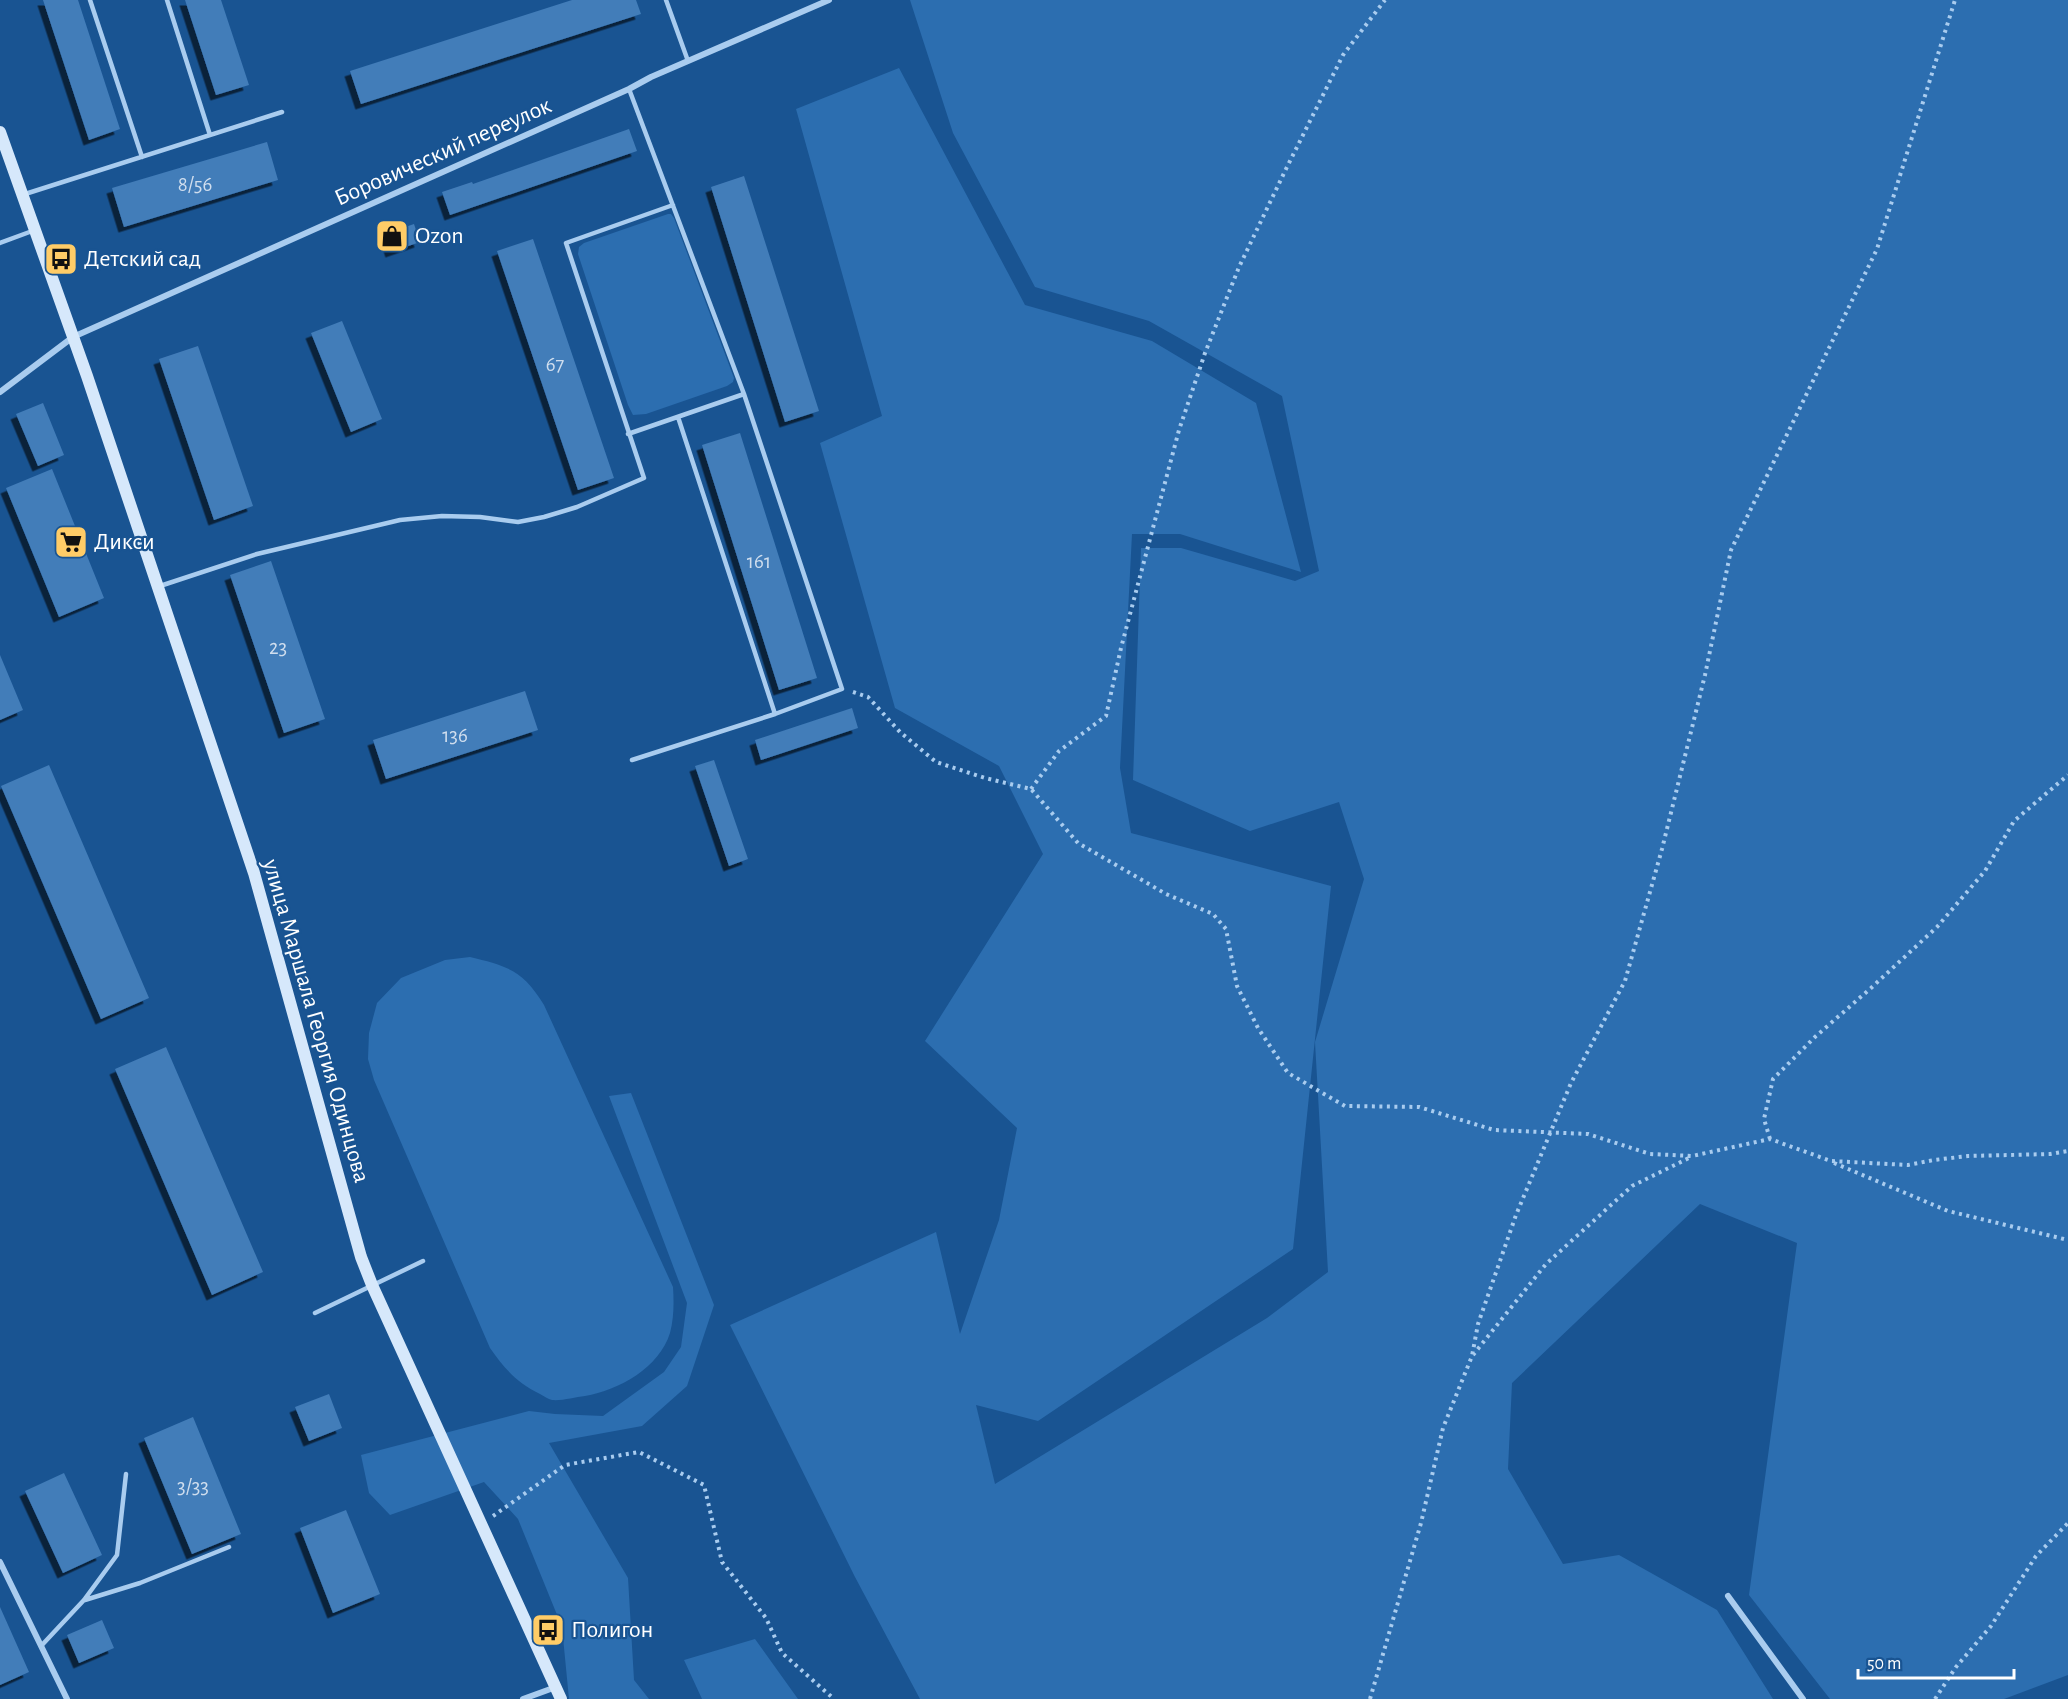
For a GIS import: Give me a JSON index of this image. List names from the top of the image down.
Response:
{
  "streets": {
    "street": ["Боровический переулок", "улица Маршала Георгия Одинцова"]
  },
  "crossings": [
    ["Боровический переулок", "улица Маршала Георгия Одинцова"]
  ],
  "places": {
    "shop": ["Ozon"],
    "bus stop": ["Детский сад", "Полигон"],
    "supermarket": ["Дикси"]
  },
  "house_numbers": [
    "8/56",
    "67",
    "161",
    "23",
    "136",
    "3/33"
  ],
  "scale_bar": "50 m"
}
